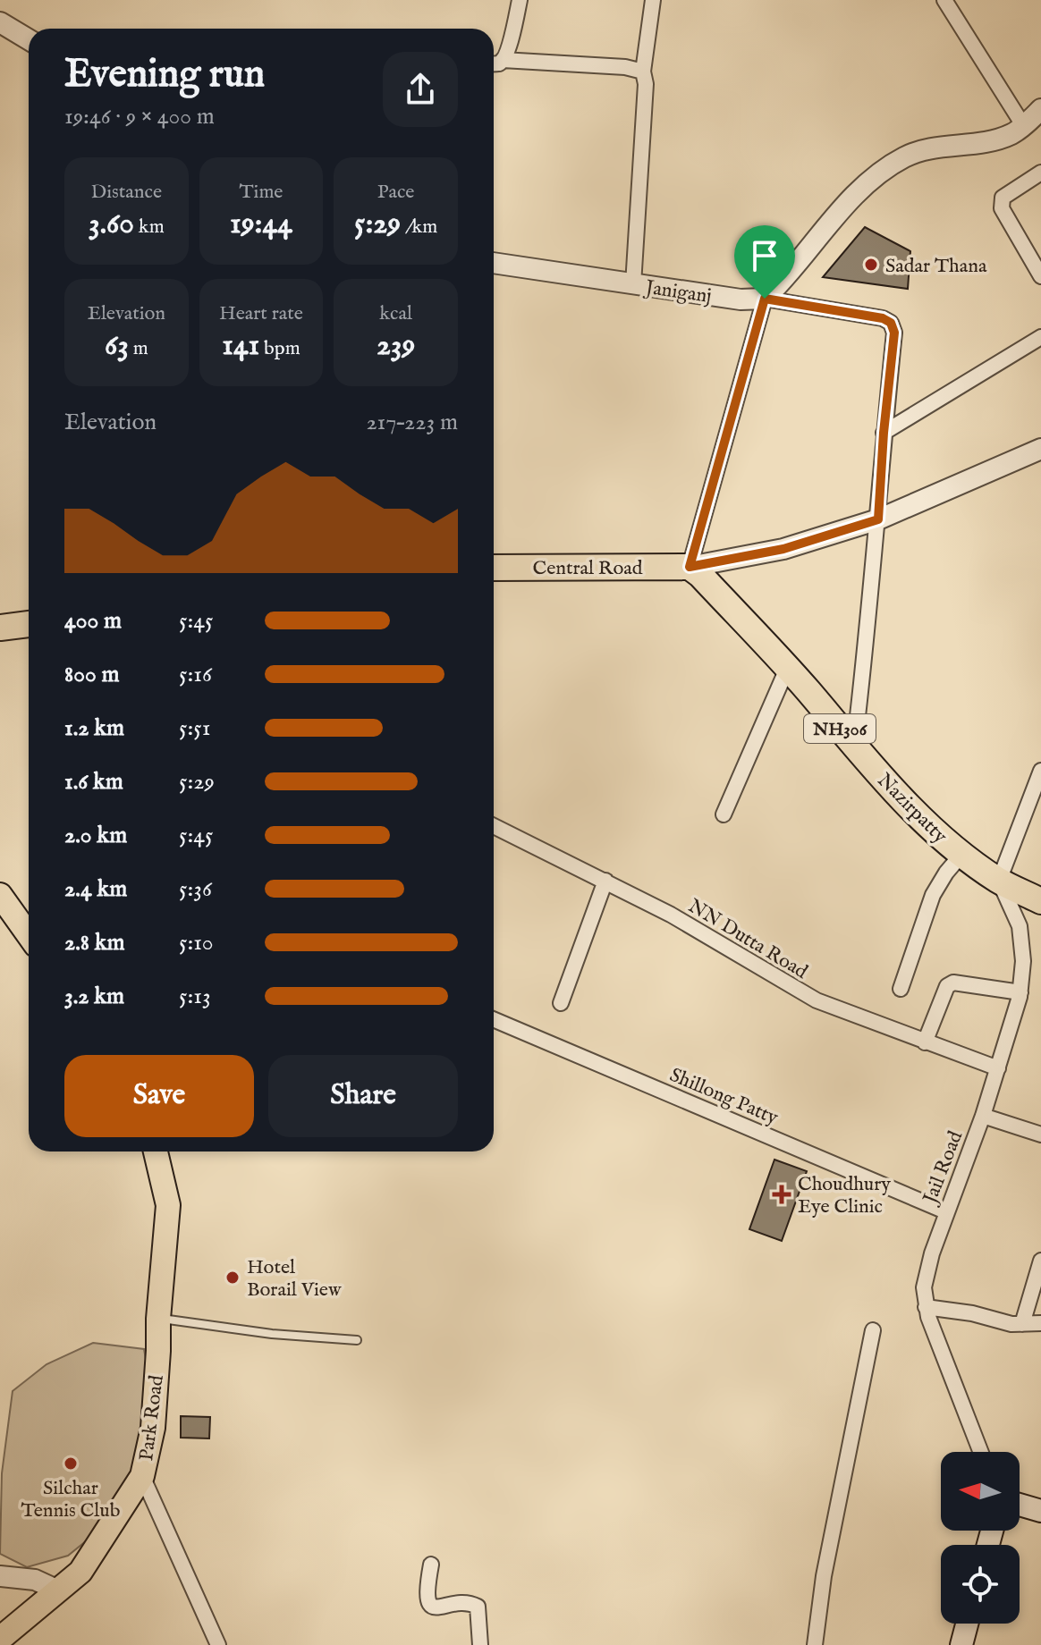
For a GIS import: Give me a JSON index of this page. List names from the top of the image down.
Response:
{
  "streets": {
    "highway": ["Central Road", "NH306", "Nazirpatty"],
    "main road": ["Park Road"],
    "street": [
      "Janiganj",
      "NN Dutta Road",
      "Shillong Patty",
      "Jail Road"
    ]
  },
  "crossings": [
    ["Central Road", "Nazirpatty"],
    ["NH306", "Nazirpatty"],
    ["NH306", "Jail Road"],
    ["Nazirpatty", "Jail Road"],
    ["NN Dutta Road", "Jail Road"],
    ["Shillong Patty", "Jail Road"]
  ],
  "places": {
    "other": ["Sadar Thana", "Hotel Borail View", "Silchar Tennis Club"],
    "health": ["Choudhury Eye Clinic"]
  },
  "north": "left",
  "page": {
    "heading": ["Evening run", "19:46 · 9 × 400 m"],
    "stats": [
      ["Distance", "3.60 km"],
      ["Time", "19:44"],
      ["Pace", "5:29 /km"],
      ["Elevation", "63 m"],
      ["Heart rate", "141 bpm"],
      ["kcal", "239"]
    ],
    "chart": ["Elevation", "217–223 m"],
    "list": [
      {
        "name": "400 m",
        "note": "5:45"
      },
      {
        "name": "800 m",
        "note": "5:16"
      },
      {
        "name": "1.2 km",
        "note": "5:51"
      },
      {
        "name": "1.6 km",
        "note": "5:29"
      },
      {
        "name": "2.0 km",
        "note": "5:45"
      },
      {
        "name": "2.4 km",
        "note": "5:36"
      },
      {
        "name": "2.8 km",
        "note": "5:10"
      },
      {
        "name": "3.2 km",
        "note": "5:13"
      }
    ],
    "buttons": ["Save", "Share"]
  }
}
